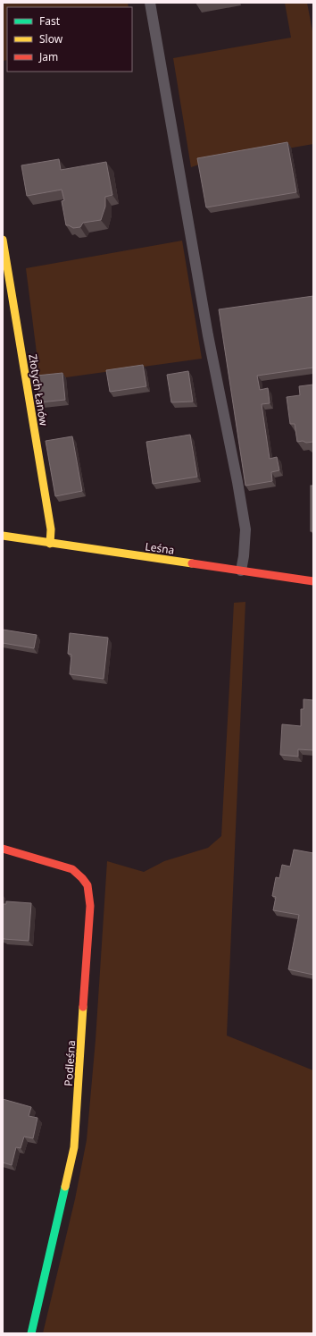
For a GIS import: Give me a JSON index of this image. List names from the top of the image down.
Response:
{
  "streets": {
    "street": ["Złotych Łanów", "Leśna", "Podleśna"]
  },
  "crossings": [
    ["Złotych Łanów", "Leśna"]
  ],
  "legend": ["Fast", "Slow", "Jam"]
}
